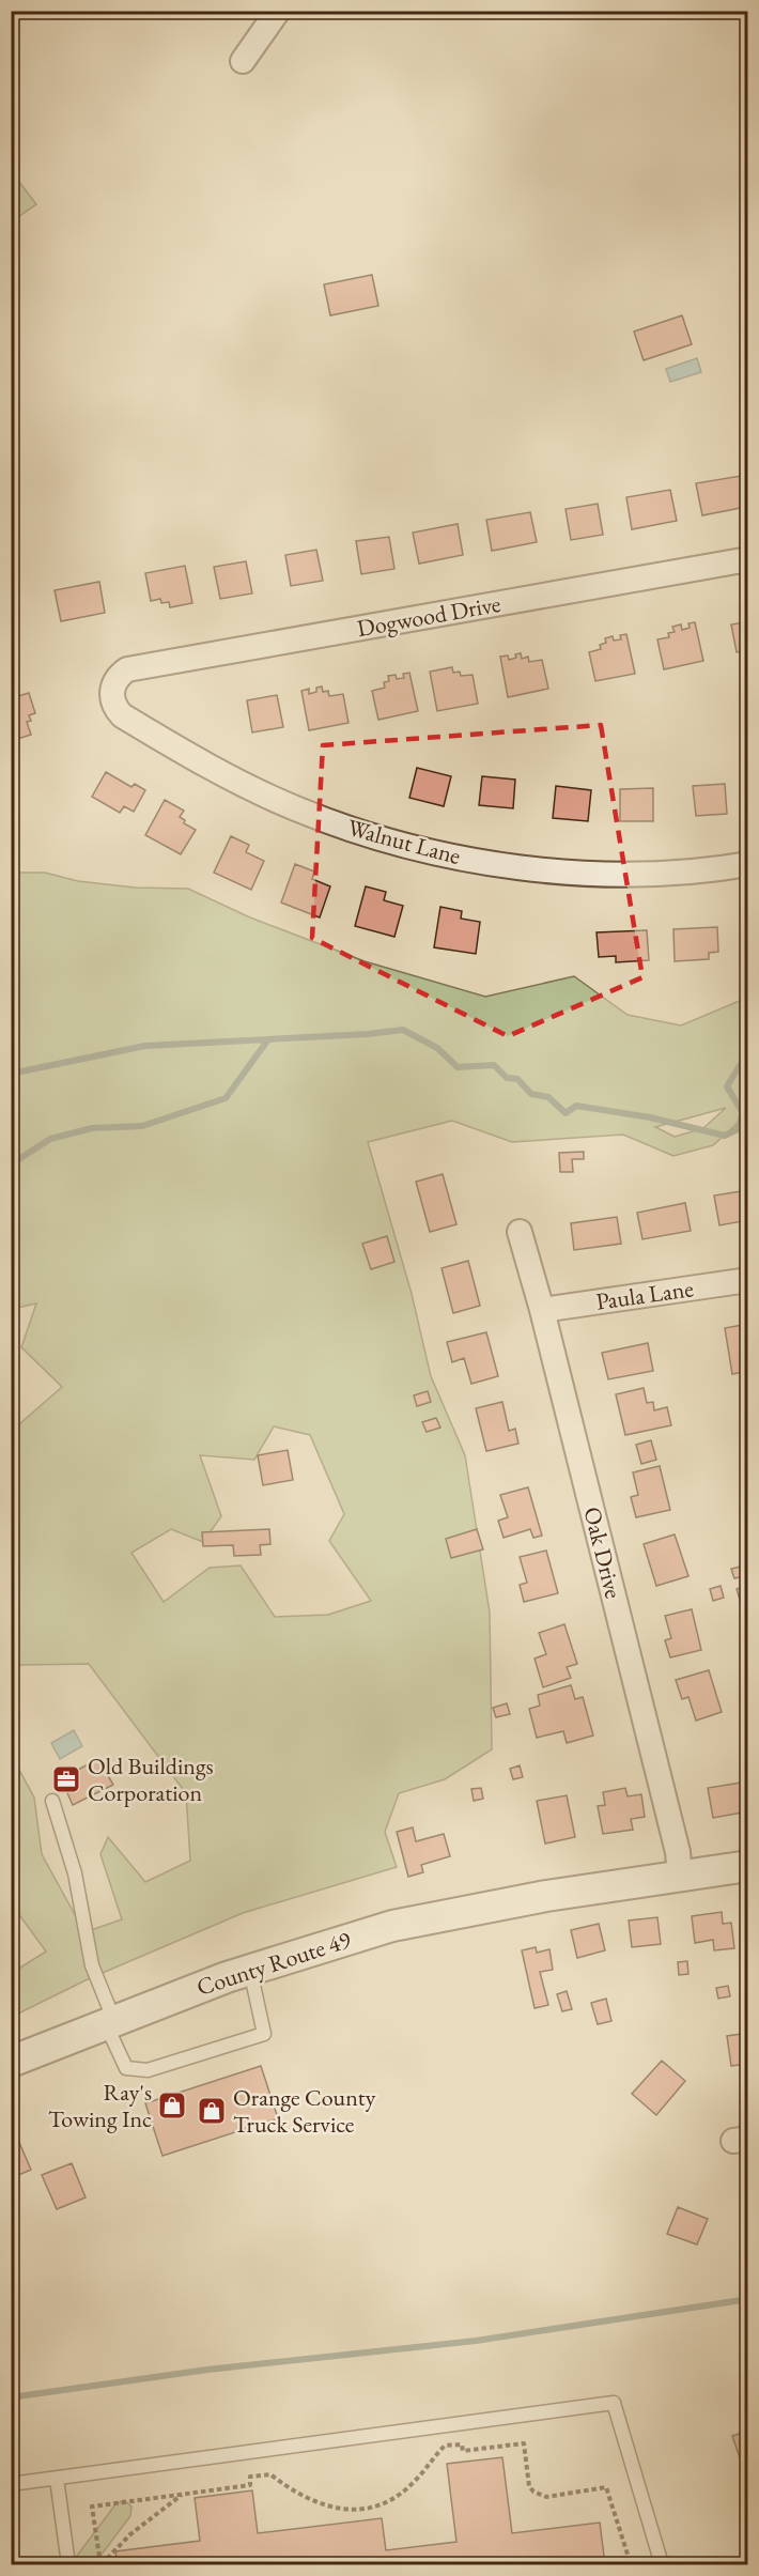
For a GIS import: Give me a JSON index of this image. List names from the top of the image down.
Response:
{
  "streets": {
    "street": [
      "Dogwood Drive",
      "Walnut Lane",
      "Paula Lane",
      "Oak Drive",
      "County Route 49"
    ]
  },
  "crossings": [
    ["Dogwood Drive", "Walnut Lane"],
    ["Paula Lane", "Oak Drive"],
    ["Oak Drive", "County Route 49"]
  ],
  "places": {
    "office": ["Old Buildings Corporation"],
    "shop": ["Ray's Towing Inc", "Orange County Truck Service"]
  }
}
